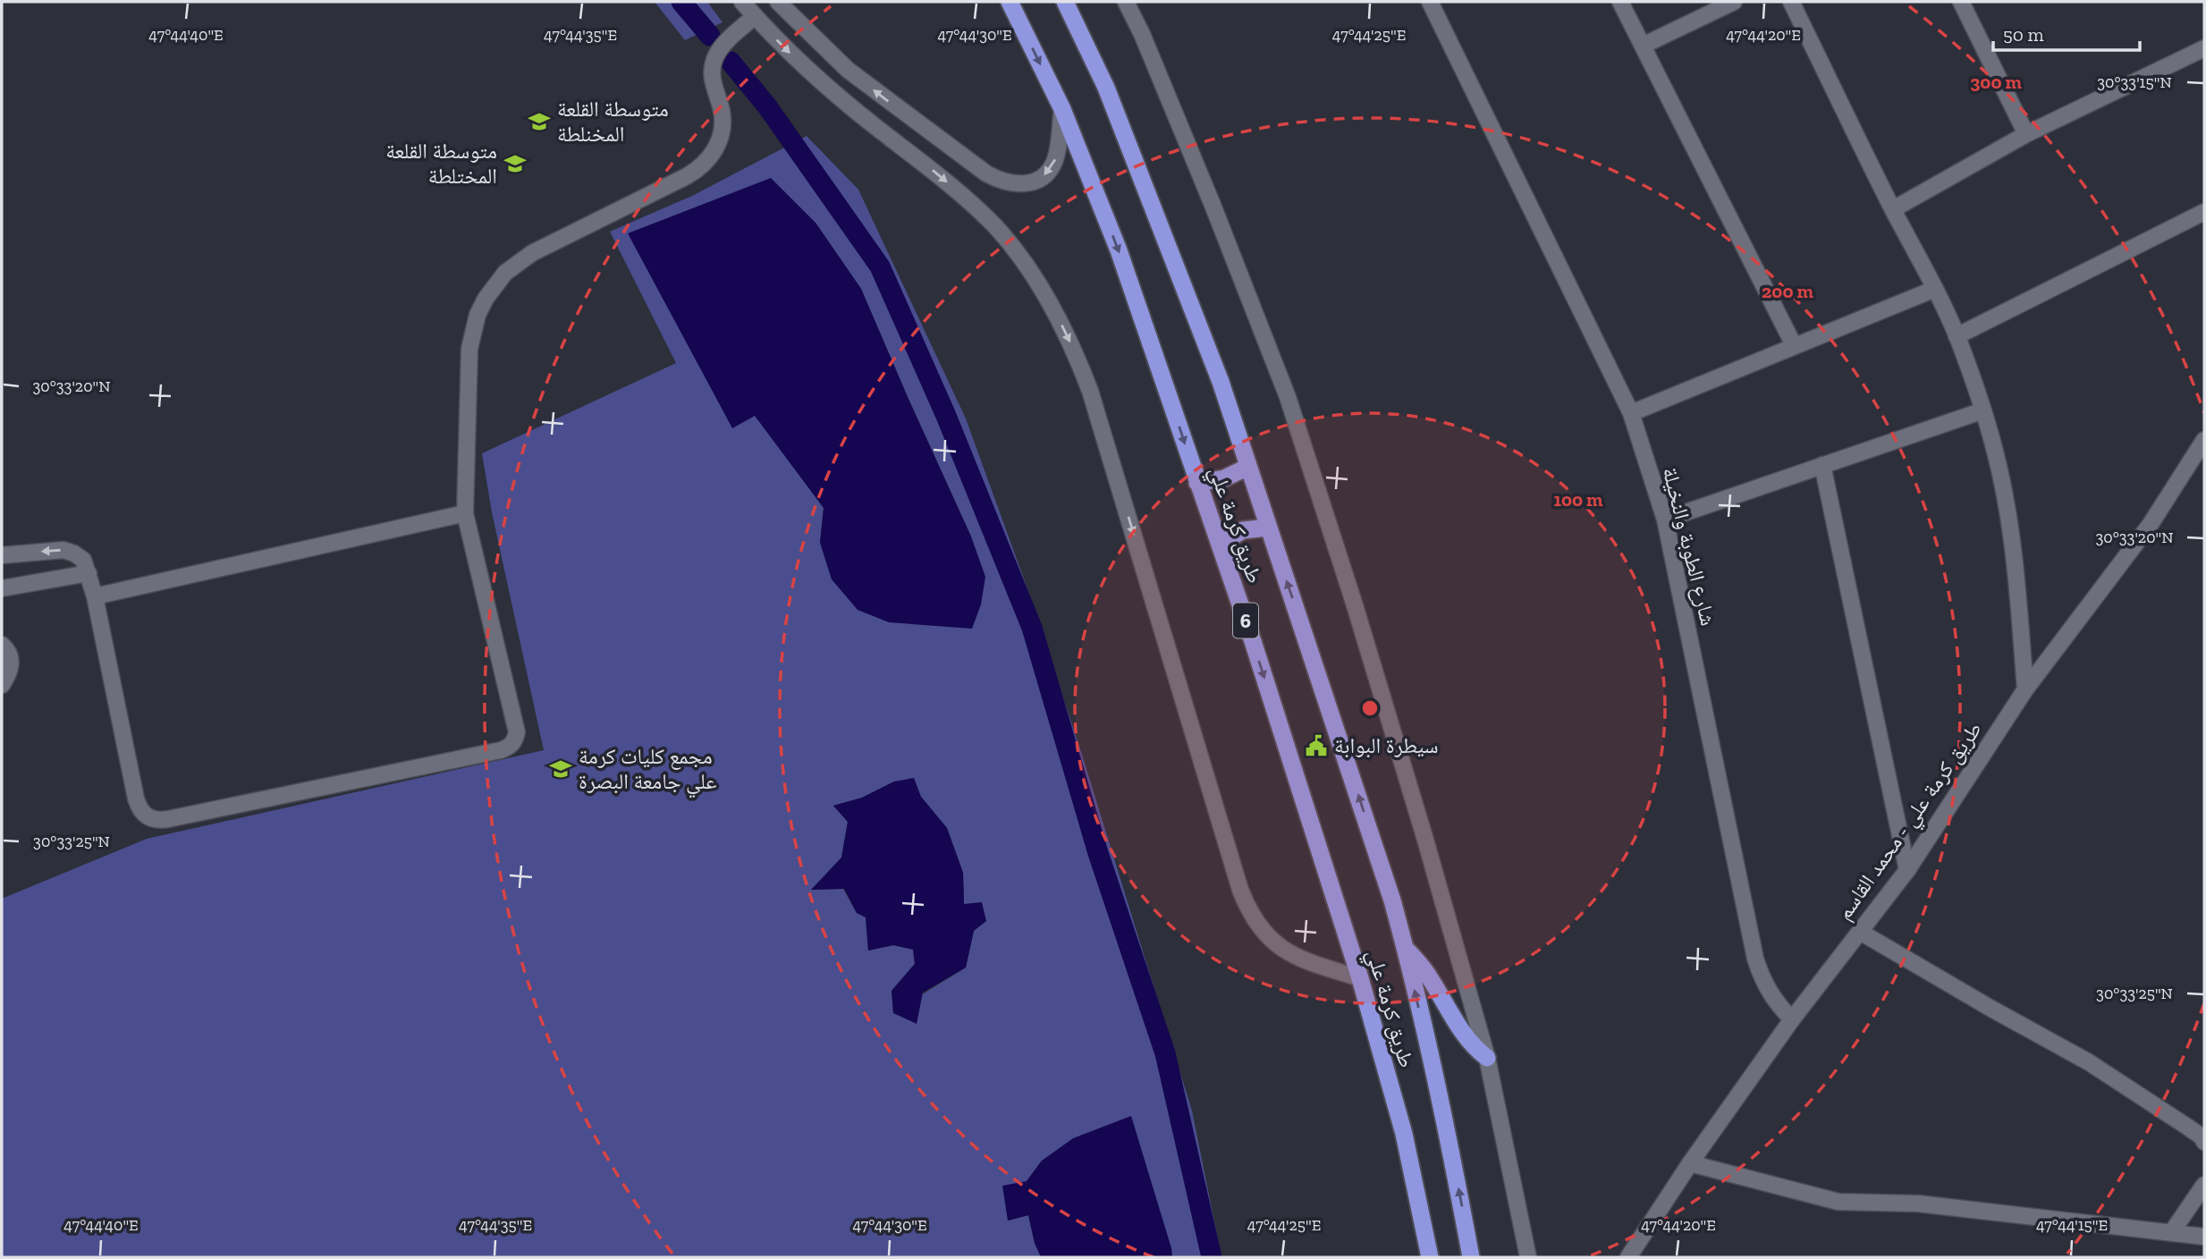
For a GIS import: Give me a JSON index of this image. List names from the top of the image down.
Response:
{
  "streets": {
    "highway": ["طريق كرمة علي", "6"],
    "street": ["شارع الطوبة والنخيلة", "طريق كرمة علي - محمد القاسم"]
  },
  "crossings": [
    ["شارع الطوبة والنخيلة", "طريق كرمة علي - محمد القاسم"]
  ],
  "places": {
    "school or university": ["متوسطة القلعة المخنلطة", "متوسطة القلعة المختلطة", "مجمع كليات كرمة علي جامعة البصرة"],
    "public building": ["سيطرة البوابة"]
  },
  "scale_bar": "50 m",
  "coordinates": [
    "47°44'40\"E",
    "47°44'35\"E",
    "47°44'30\"E",
    "47°44'25\"E",
    "47°44'20\"E",
    "30°33'15\"N",
    "30°33'20\"N",
    "30°33'25\"N",
    "47°44'15\"E"
  ],
  "rings": ["300 m", "200 m", "100 m"]
}
